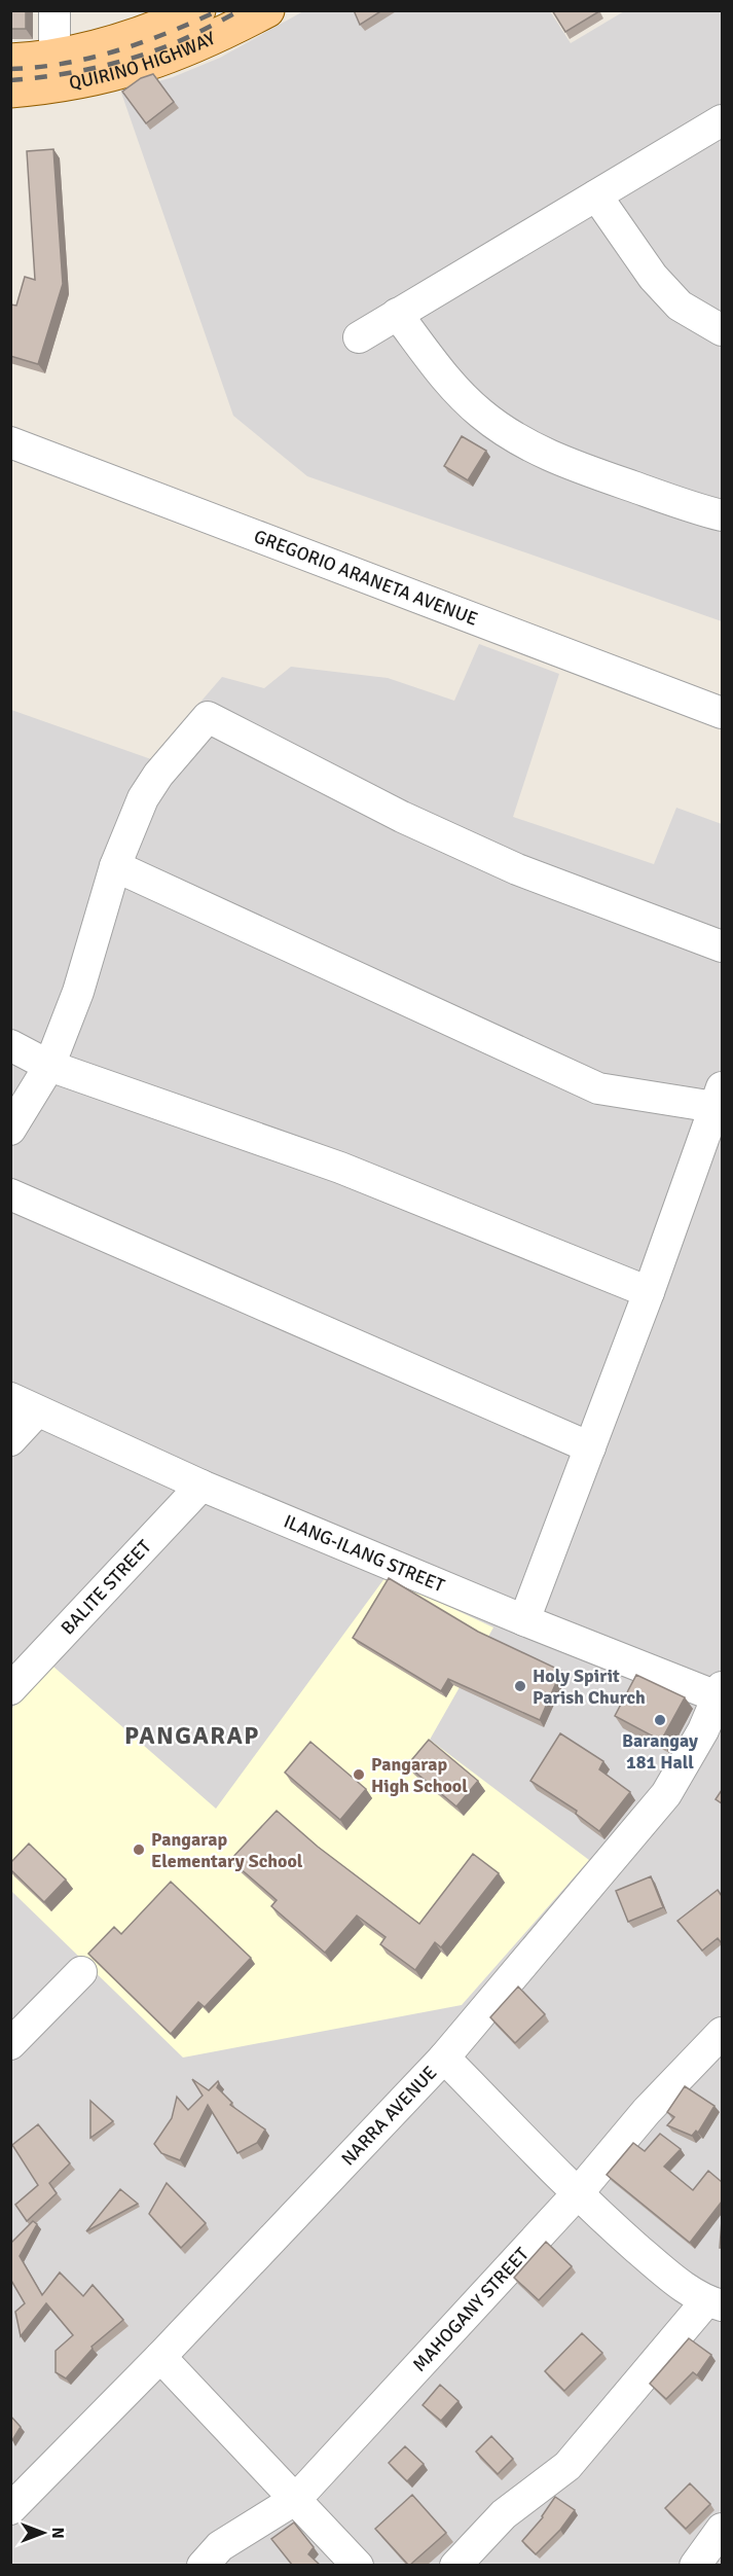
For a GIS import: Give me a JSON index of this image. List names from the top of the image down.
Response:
{
  "streets": {
    "main road": ["QUIRINO HIGHWAY"],
    "street": [
      "GREGORIO ARANETA AVENUE",
      "ILANG-ILANG STREET",
      "BALITE STREET",
      "NARRA AVENUE",
      "MAHOGANY STREET"
    ]
  },
  "crossings": [
    ["ILANG-ILANG STREET", "BALITE STREET"],
    ["ILANG-ILANG STREET", "NARRA AVENUE"]
  ],
  "districts": ["PANGARAP"],
  "places": [
    "Holy Spirit Parish Church",
    "Barangay 181 Hall",
    "Pangarap High School",
    "Pangarap Elementary School"
  ],
  "north": "right"
}
